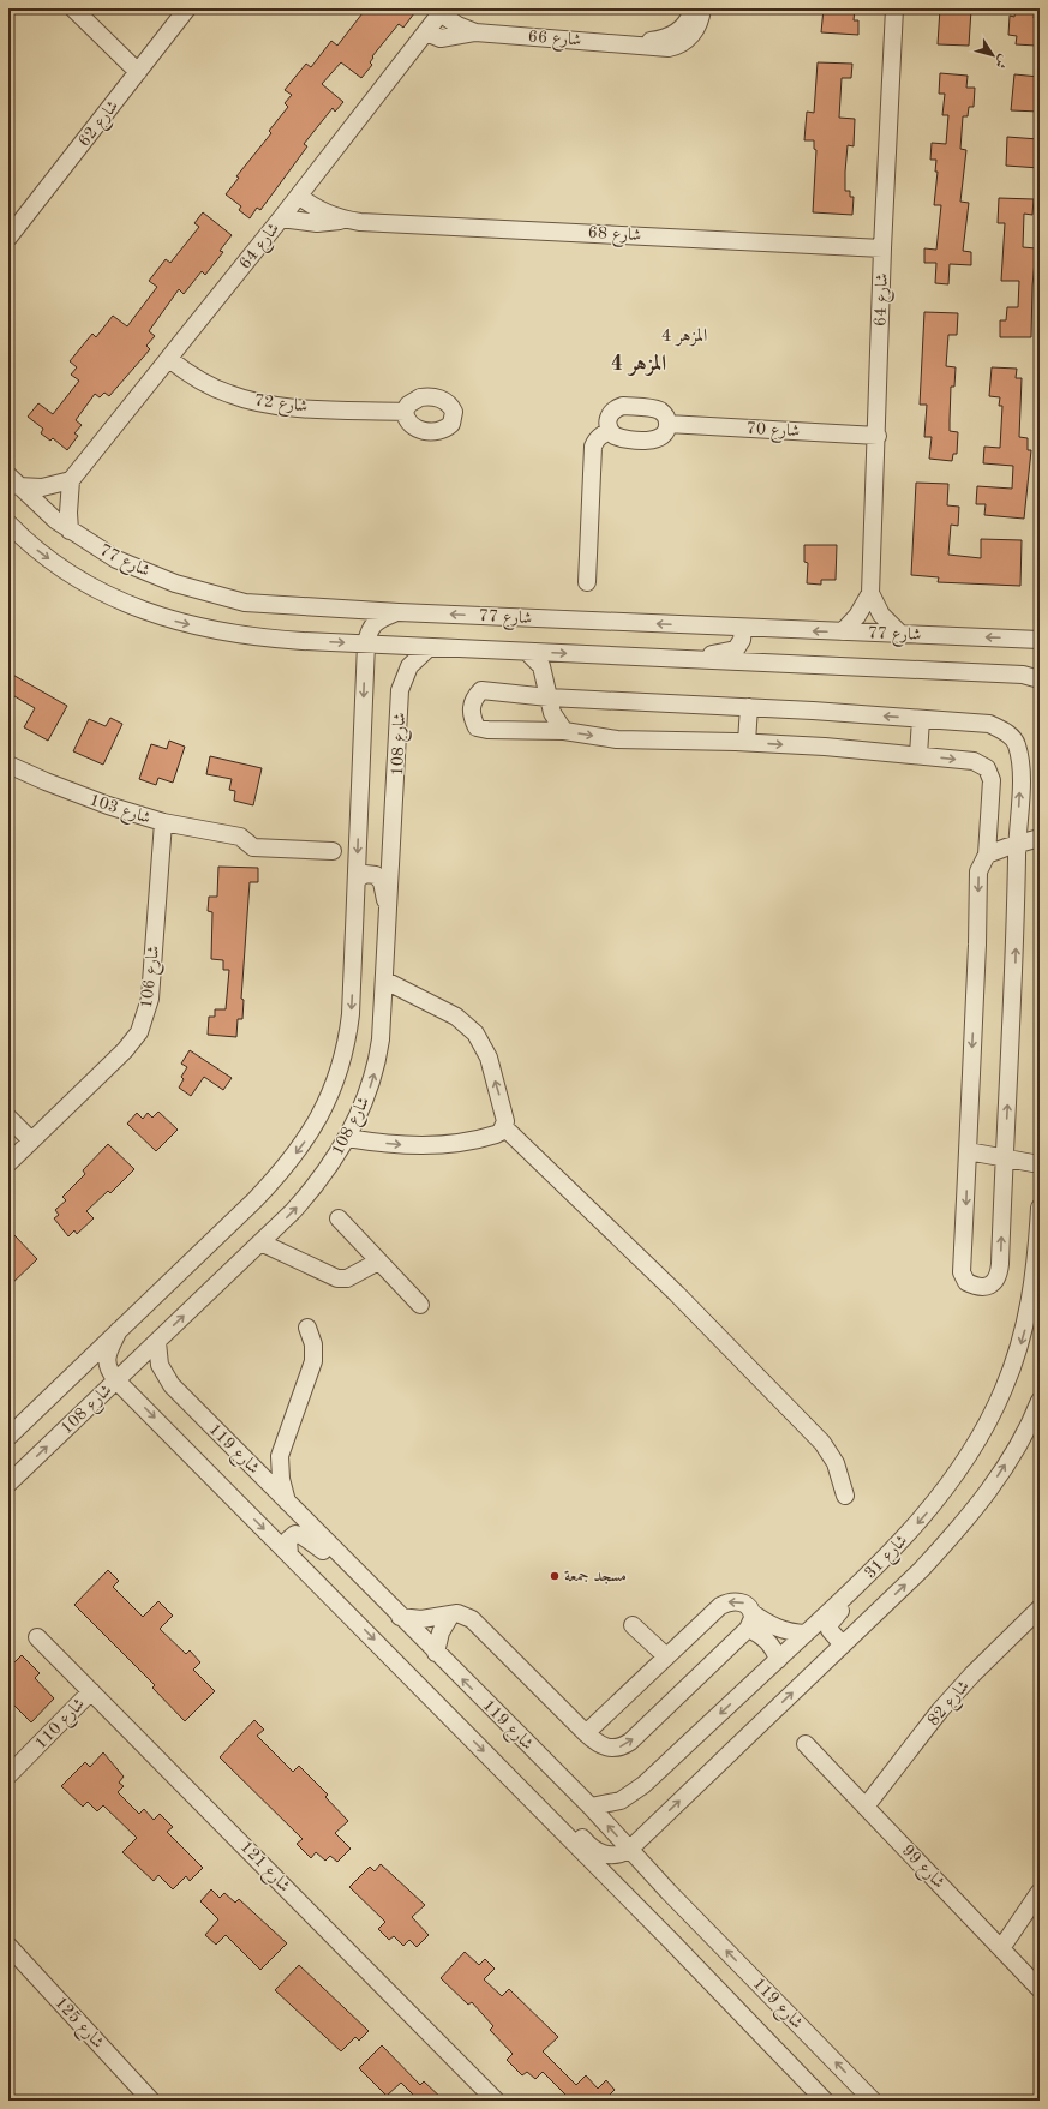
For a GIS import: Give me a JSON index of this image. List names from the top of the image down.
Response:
{
  "streets": {
    "street": [
      "شارع 66",
      "شارع 62",
      "شارع 68",
      "شارع 64",
      "شارع 72",
      "شارع 70",
      "شارع 77",
      "شارع 108",
      "شارع 103",
      "شارع 106",
      "شارع 119",
      "شارع 31",
      "شارع 82",
      "شارع 110",
      "شارع 121",
      "شارع 99",
      "شارع 125"
    ]
  },
  "crossings": [
    ["شارع 66", "شارع 64"],
    ["شارع 68", "شارع 64"],
    ["شارع 64", "شارع 72"],
    ["شارع 64", "شارع 70"],
    ["شارع 64", "شارع 77"],
    ["شارع 77", "شارع 108"],
    ["شارع 108", "شارع 119"],
    ["شارع 103", "شارع 106"],
    ["شارع 119", "شارع 31"],
    ["شارع 82", "شارع 99"],
    ["شارع 110", "شارع 121"]
  ],
  "districts": ["المزهر 4", "المزهر 4"],
  "places": ["مسجد جمعة"],
  "north": "bottom right"
}
